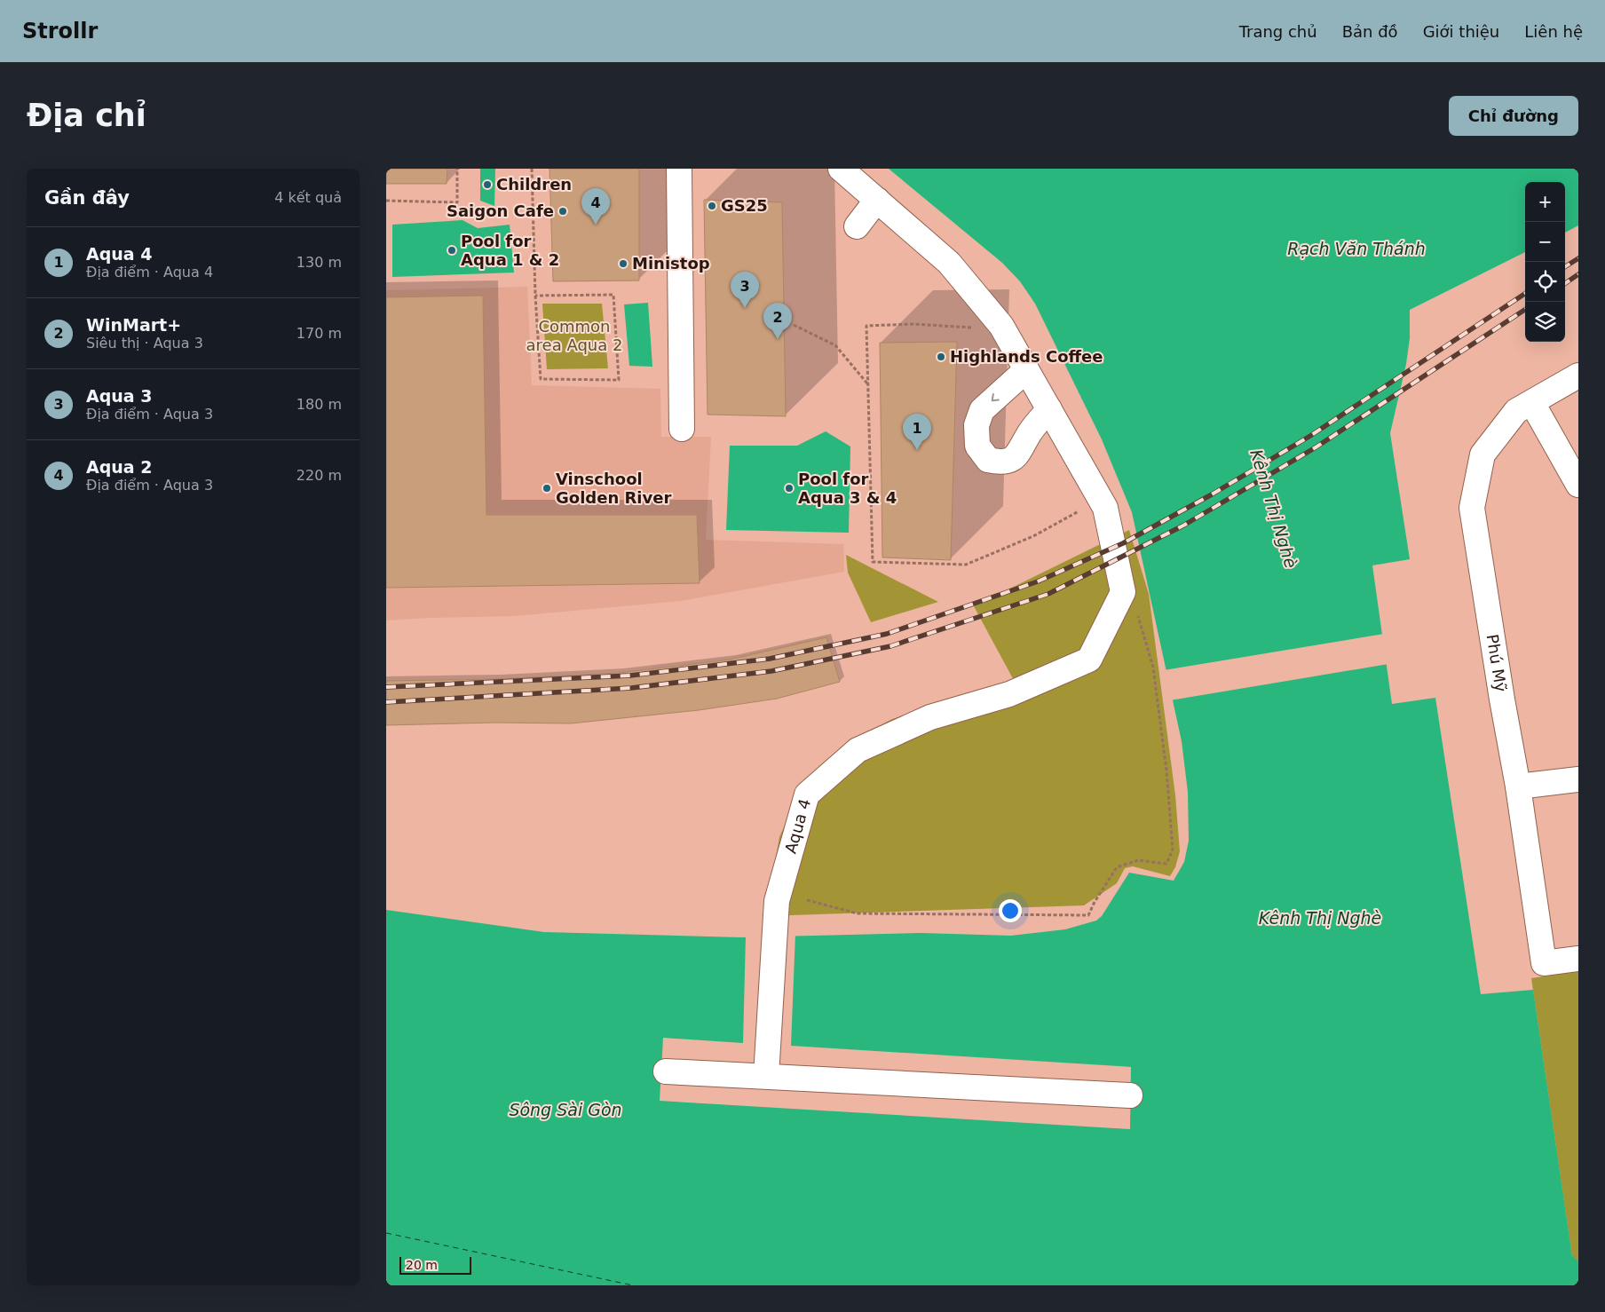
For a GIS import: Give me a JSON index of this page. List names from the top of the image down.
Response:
{
  "streets": {
    "street": ["Phú Mỹ", "Aqua 4"]
  },
  "water": ["Rạch Văn Thánh", "Kênh Thị Nghè", "Sông Sài Gòn"],
  "parks": ["Common area Aqua 2"],
  "places": [
    "Children",
    "GS25",
    "Saigon Cafe",
    "Pool for Aqua 1 & 2",
    "Ministop",
    "Highlands Coffee",
    "Vinschool Golden River",
    "Pool for Aqua 3 & 4"
  ],
  "scale_bar": "20 m",
  "page": {
    "header": "Strollr",
    "nav": [
      "Trang chủ",
      "Bản đồ",
      "Giới thiệu",
      "Liên hệ"
    ],
    "buttons": "Chỉ đường",
    "title": "Địa chỉ",
    "heading": ["Gần đây", "4 kết quả"],
    "map_buttons": ["+", "−"],
    "pins": [
      "4",
      "3",
      "2",
      "1"
    ],
    "list": [
      {
        "mark": "1",
        "name": "Aqua 4",
        "note": "Địa điểm · Aqua 4",
        "value": "130 m"
      },
      {
        "mark": "2",
        "name": "WinMart+",
        "note": "Siêu thị · Aqua 3",
        "value": "170 m"
      },
      {
        "mark": "3",
        "name": "Aqua 3",
        "note": "Địa điểm · Aqua 3",
        "value": "180 m"
      },
      {
        "mark": "4",
        "name": "Aqua 2",
        "note": "Địa điểm · Aqua 3",
        "value": "220 m"
      }
    ],
    "scale": "20 m"
  }
}
